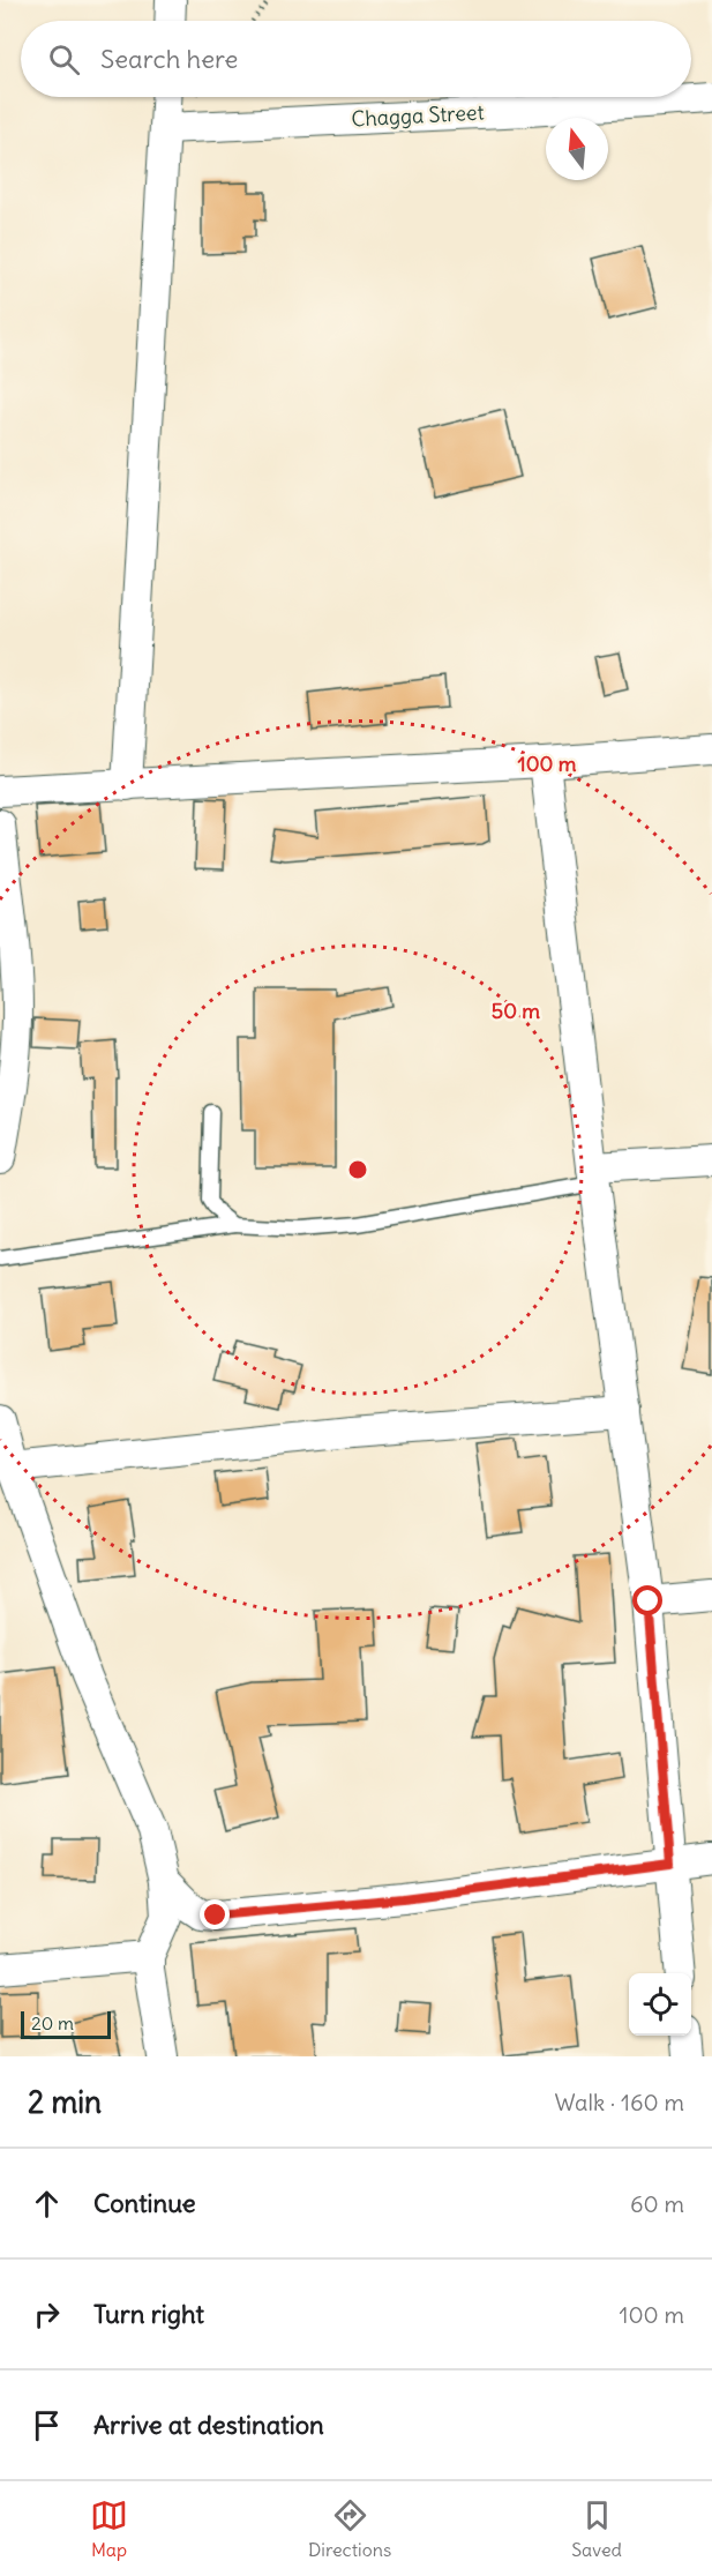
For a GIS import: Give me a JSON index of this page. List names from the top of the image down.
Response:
{
  "streets": {
    "street": ["Chagga Street"]
  },
  "scale_bar": "20 m",
  "north": "top",
  "page": {
    "search": "Search here",
    "scale": "20 m",
    "heading": ["2 min", "Walk · 160 m"],
    "list": [
      ["Continue", "60 m"],
      ["Turn right", "100 m"],
      "Arrive at destination"
    ],
    "nav": ["Map", "Directions", "Saved"]
  },
  "rings": ["100 m", "50 m"]
}
